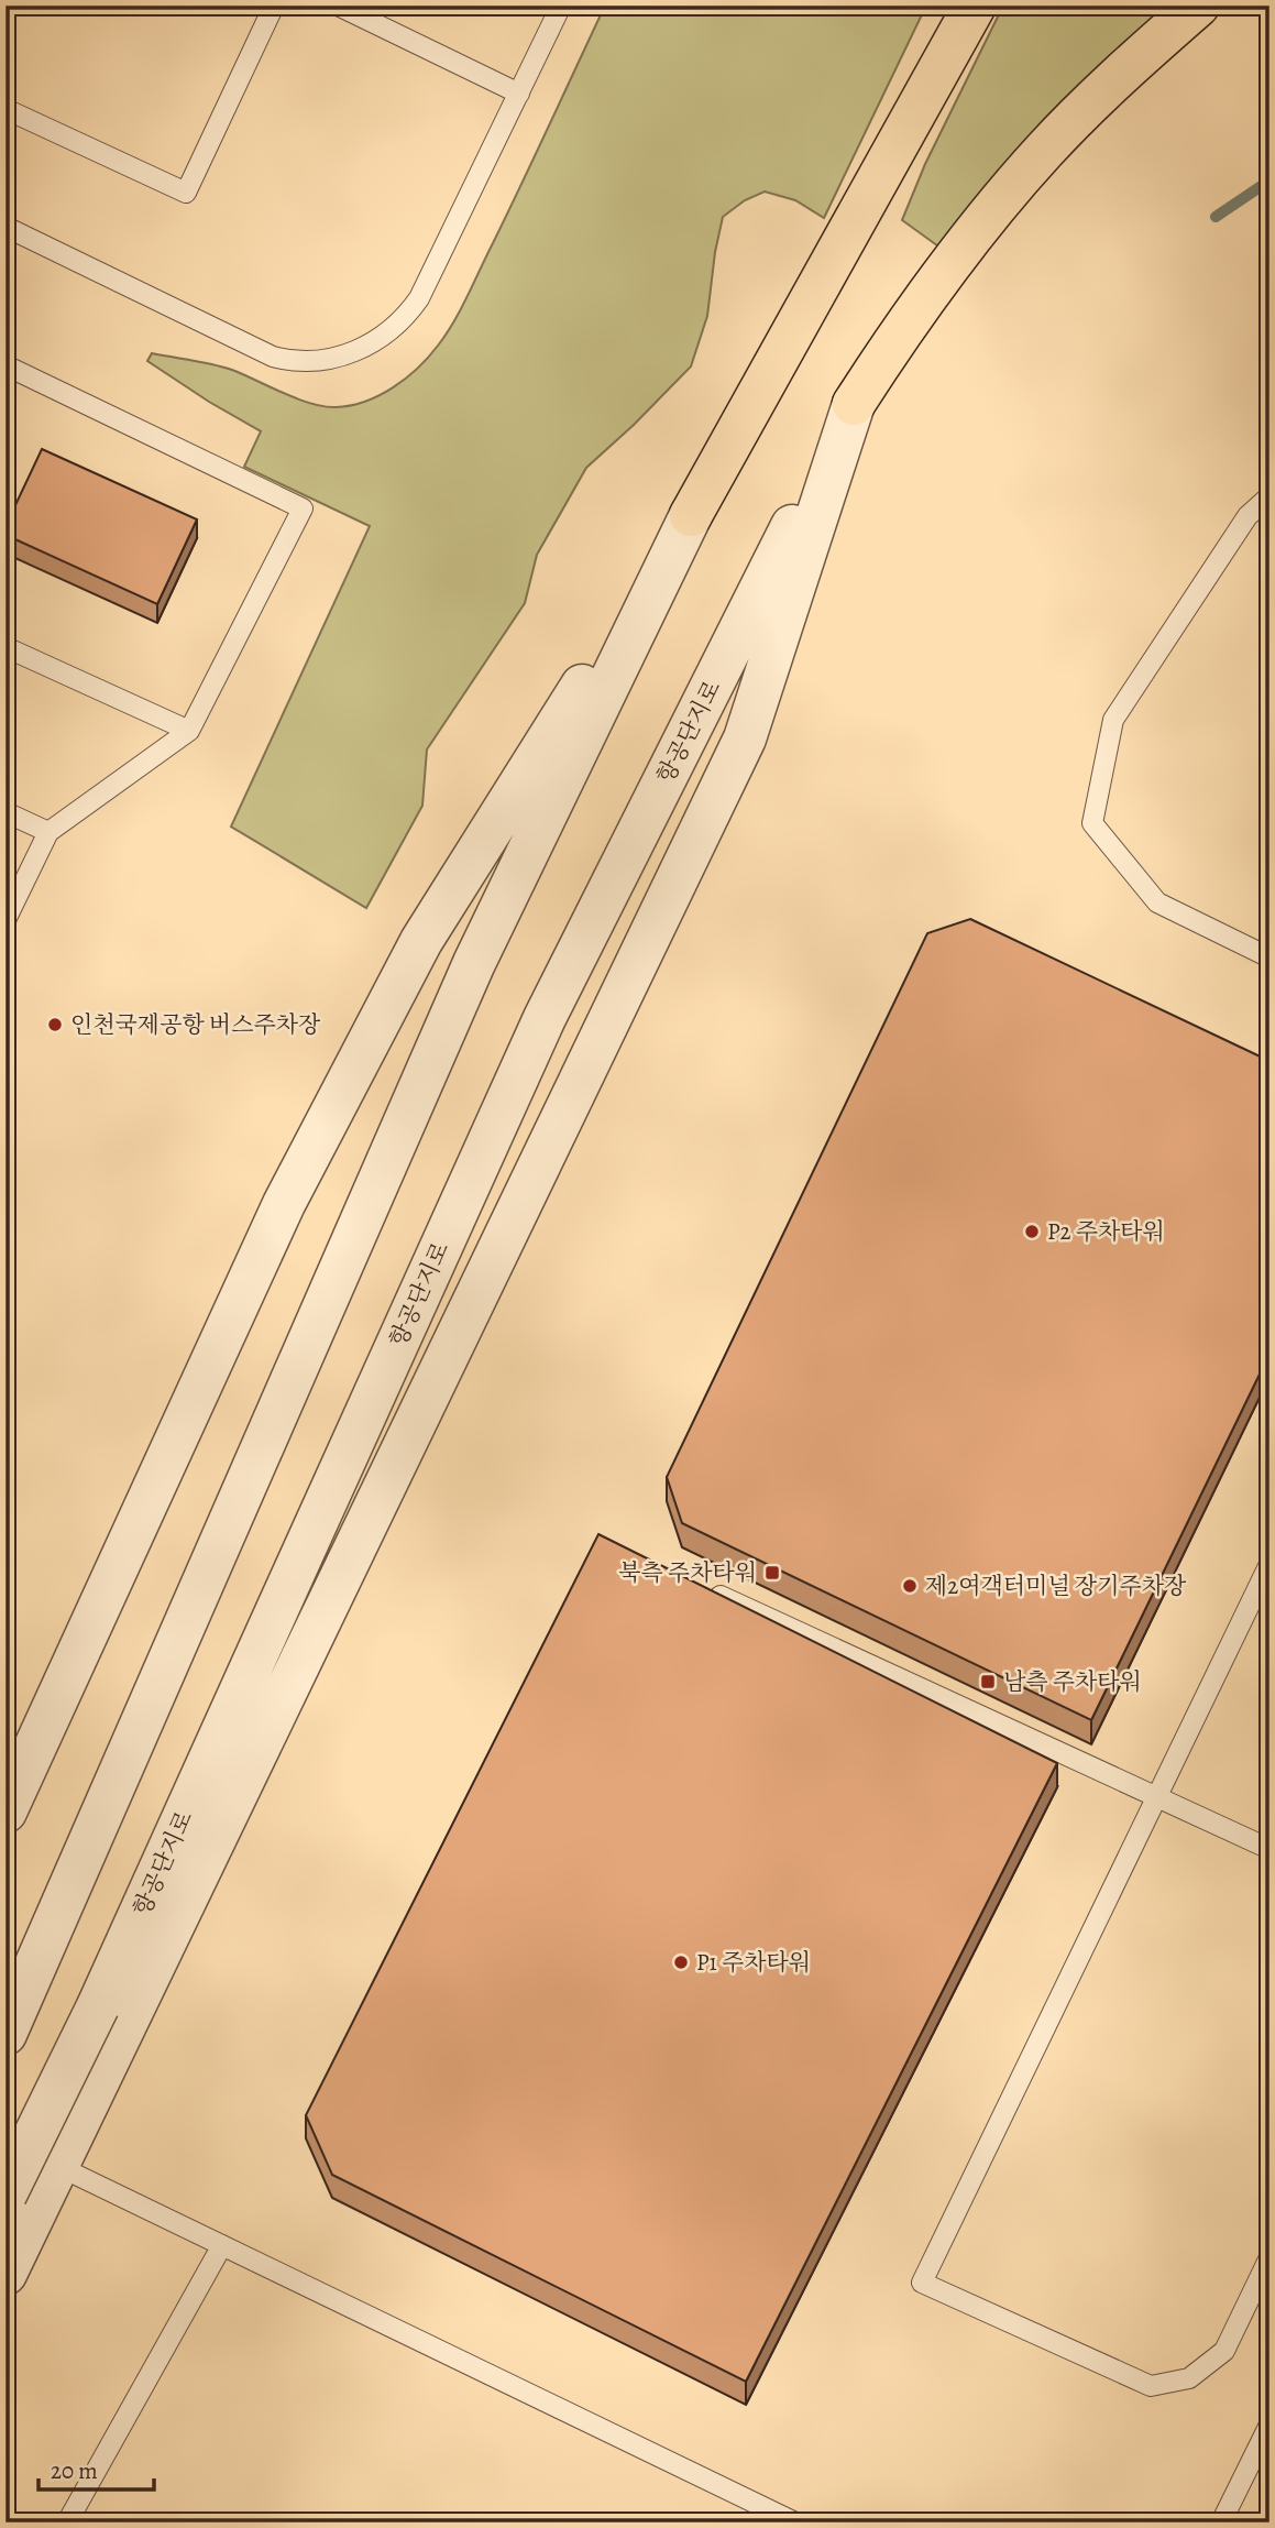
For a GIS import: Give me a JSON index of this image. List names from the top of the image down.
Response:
{
  "streets": {
    "street": ["항공단지로"]
  },
  "places": {
    "other": [
      "인천국제공항 버스주차장",
      "P2 주차타워",
      "제2여객터미널 장기주차장",
      "P1 주차타워"
    ],
    "transit": ["북측 주차타워", "남측 주차타워"]
  },
  "scale_bar": "20 m"
}
